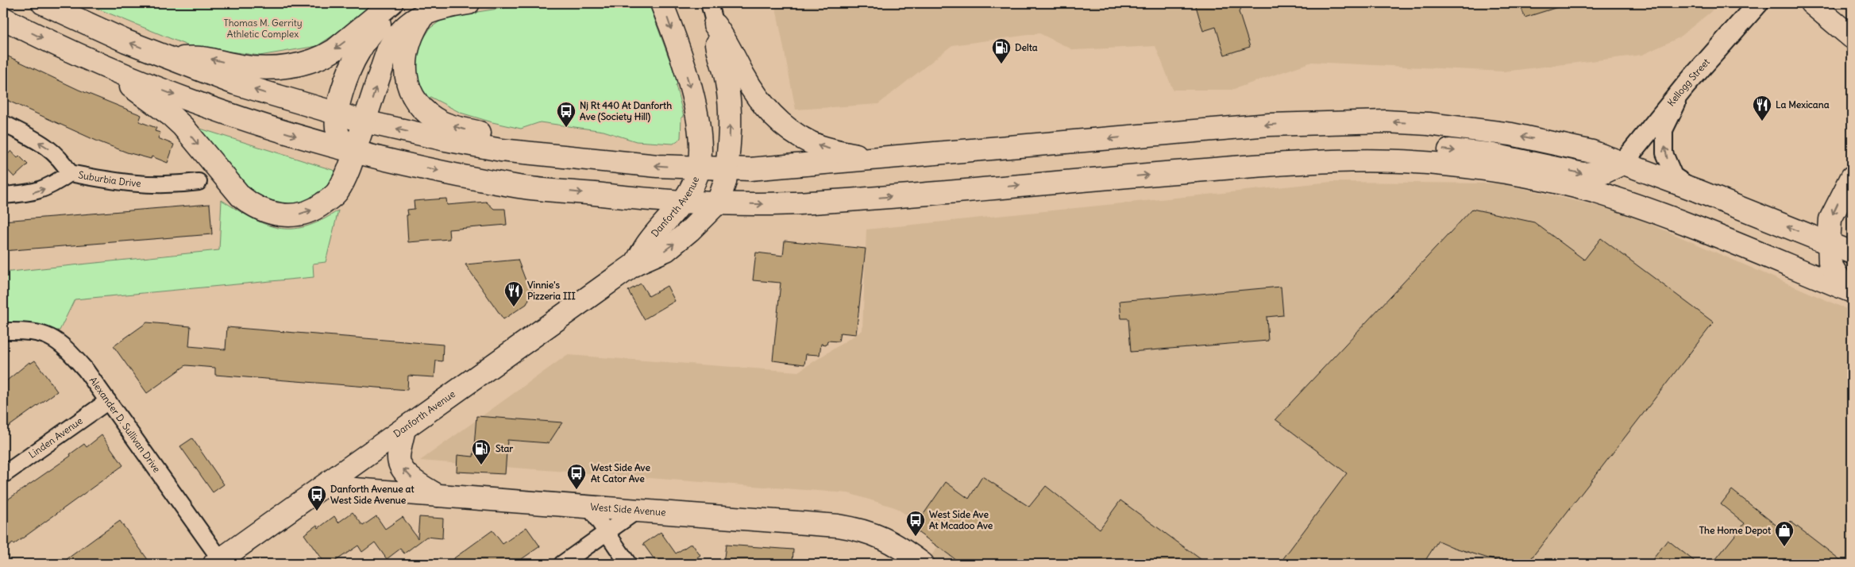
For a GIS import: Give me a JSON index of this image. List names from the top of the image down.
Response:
{
  "streets": {
    "main road": ["Danforth Avenue", "West Side Avenue"],
    "street": [
      "Kellogg Street",
      "Suburbia Drive",
      "Alexander D. Sullivan Drive",
      "Linden Avenue"
    ]
  },
  "crossings": [
    ["Danforth Avenue", "Alexander D. Sullivan Drive"],
    ["Danforth Avenue", "West Side Avenue"],
    ["Alexander D. Sullivan Drive", "Linden Avenue"]
  ],
  "parks": ["Thomas M. Gerrity Athletic Complex"],
  "places": {
    "fuel station": ["Delta", "Star"],
    "restaurant": ["La Mexicana", "Vinnie's Pizzeria III"],
    "bus stop": [
      "Nj Rt 440 At Danforth Ave (Society Hill)",
      "West Side Ave At Cator Ave",
      "Danforth Avenue at West Side Avenue",
      "West Side Ave At Mcadoo Ave"
    ],
    "shop": ["The Home Depot"]
  }
}
